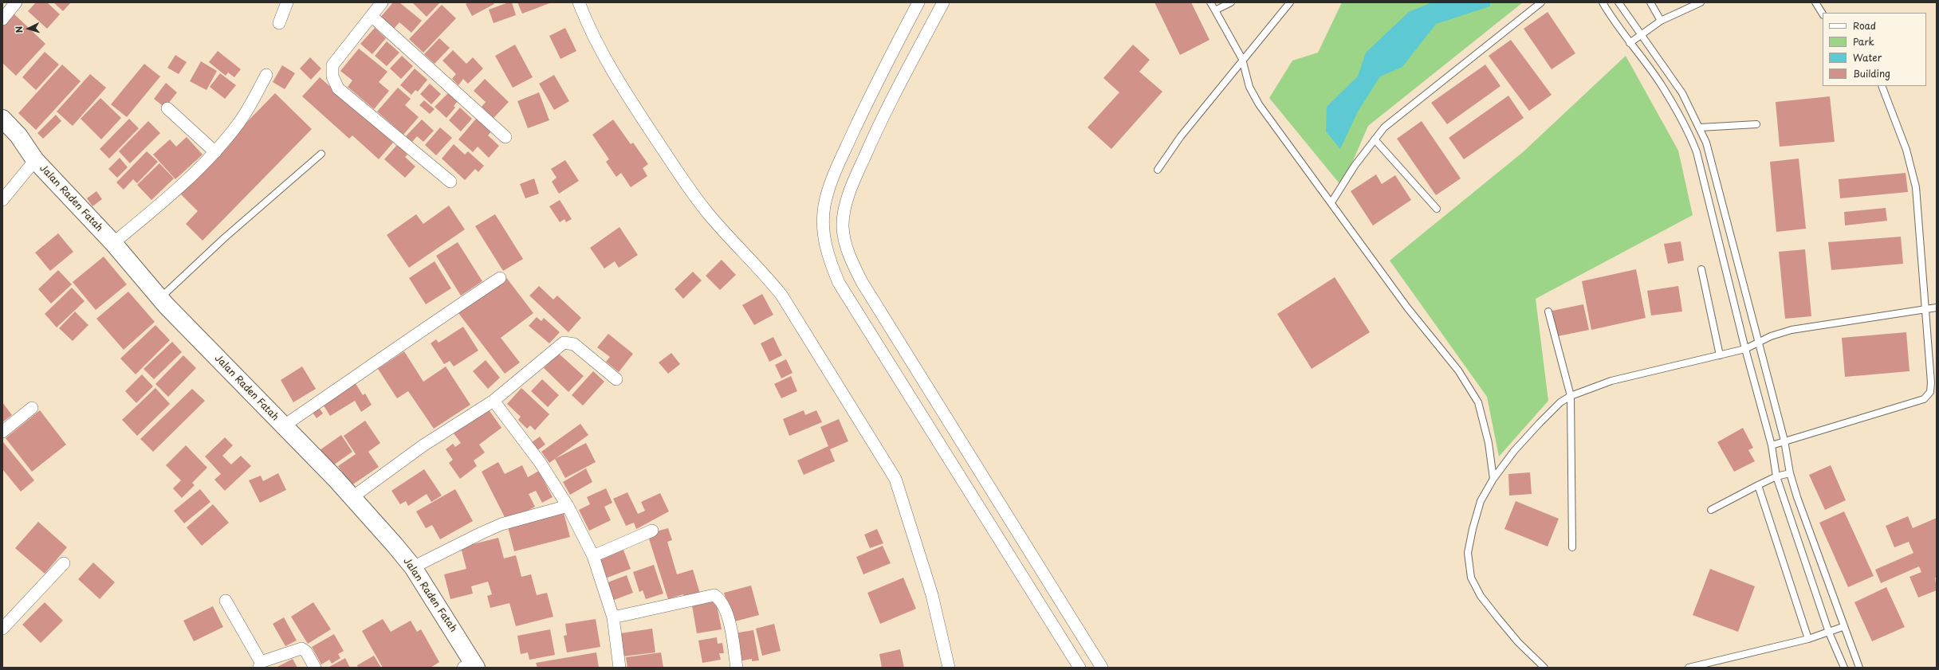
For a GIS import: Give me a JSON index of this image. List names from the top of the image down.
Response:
{
  "streets": {
    "highway": ["Jalan Raden Fatah"]
  },
  "legend": [
    "Road",
    "Park",
    "Water",
    "Building"
  ],
  "north": "left"
}
